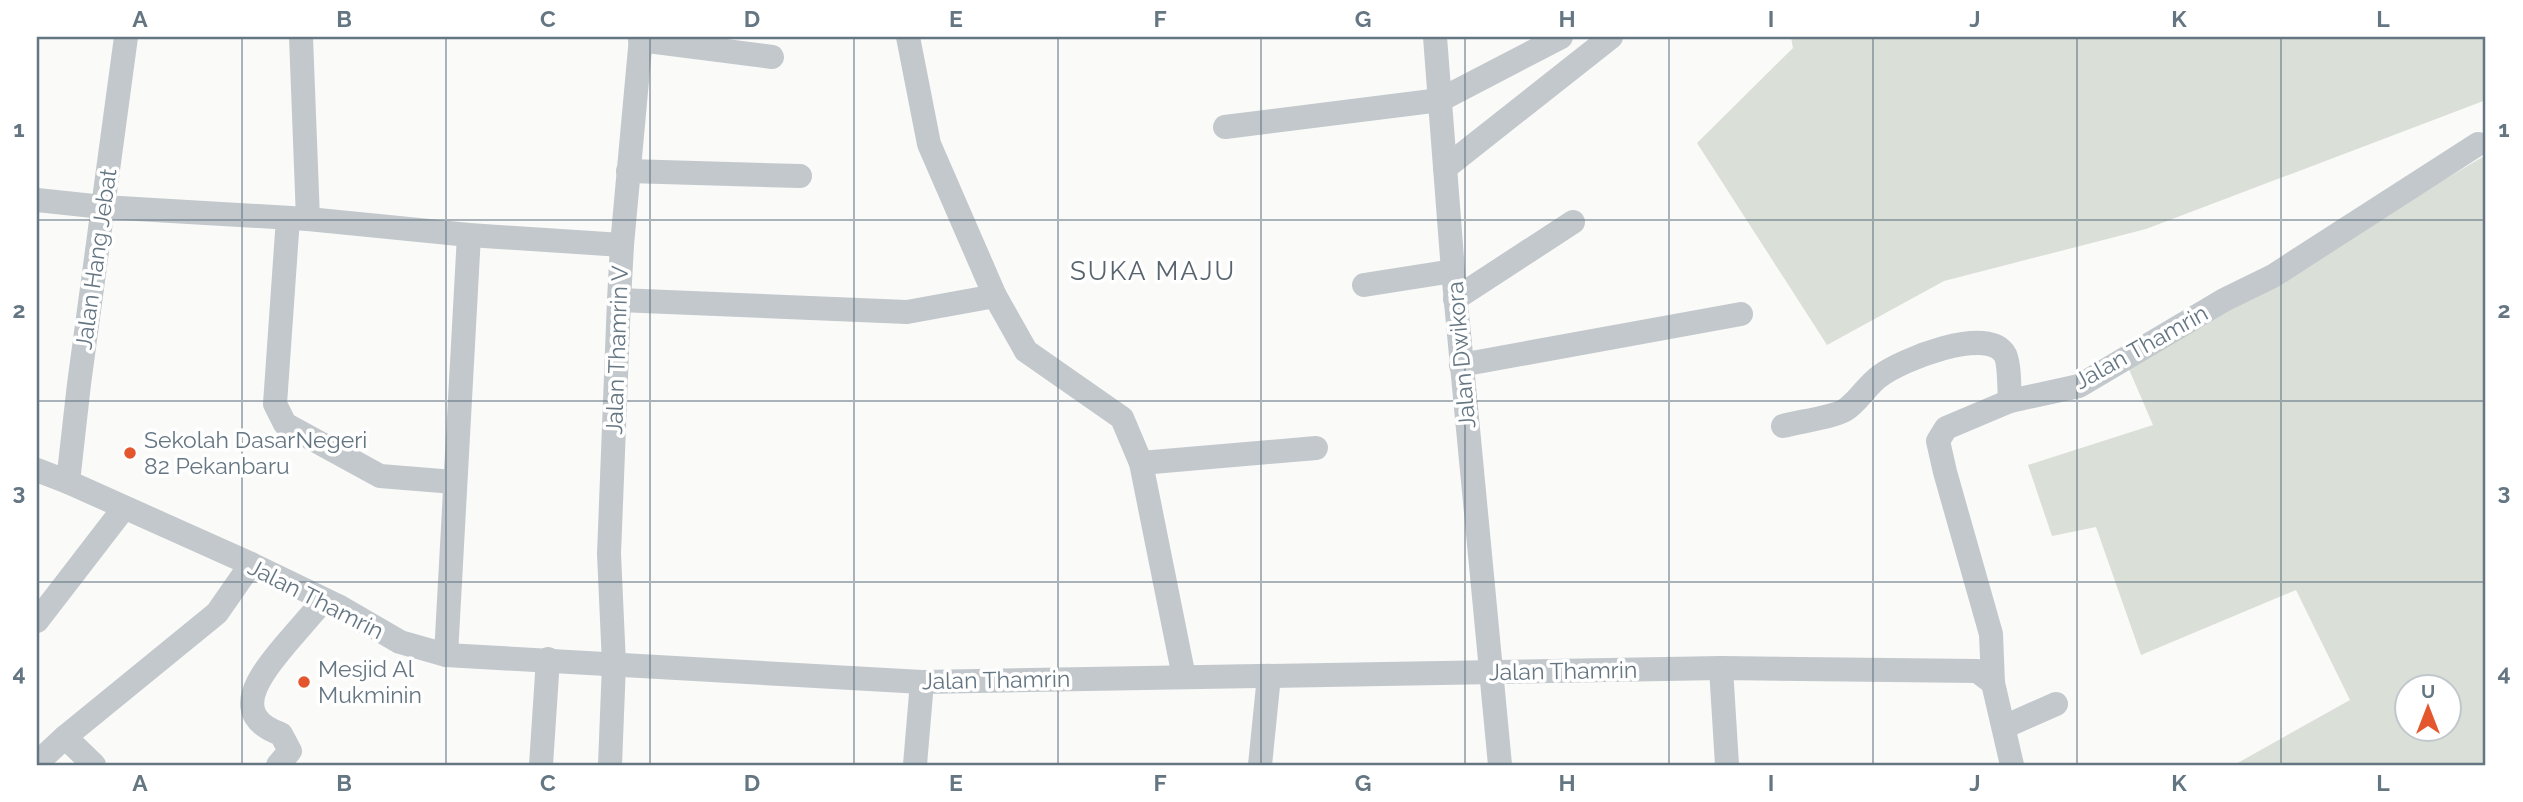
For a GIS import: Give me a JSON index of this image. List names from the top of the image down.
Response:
{
  "streets": {
    "street": [
      "Jalan Hang Jebat",
      "Jalan Thamrin",
      "Jalan Thamrin V",
      "Jalan Dwikora"
    ]
  },
  "crossings": [
    ["Jalan Hang Jebat", "Jalan Thamrin"],
    ["Jalan Thamrin", "Jalan Thamrin V"],
    ["Jalan Thamrin", "Jalan Dwikora"]
  ],
  "districts": ["SUKA MAJU"],
  "places": ["Sekolah DasarNegeri 82 Pekanbaru", "Mesjid Al Mukminin"],
  "north": "top",
  "grid": {
    "columns": [
      "A",
      "B",
      "C",
      "D",
      "E",
      "F",
      "G",
      "H",
      "I",
      "J",
      "K",
      "L"
    ],
    "rows": [
      "1",
      "2",
      "3",
      "4"
    ]
  }
}
